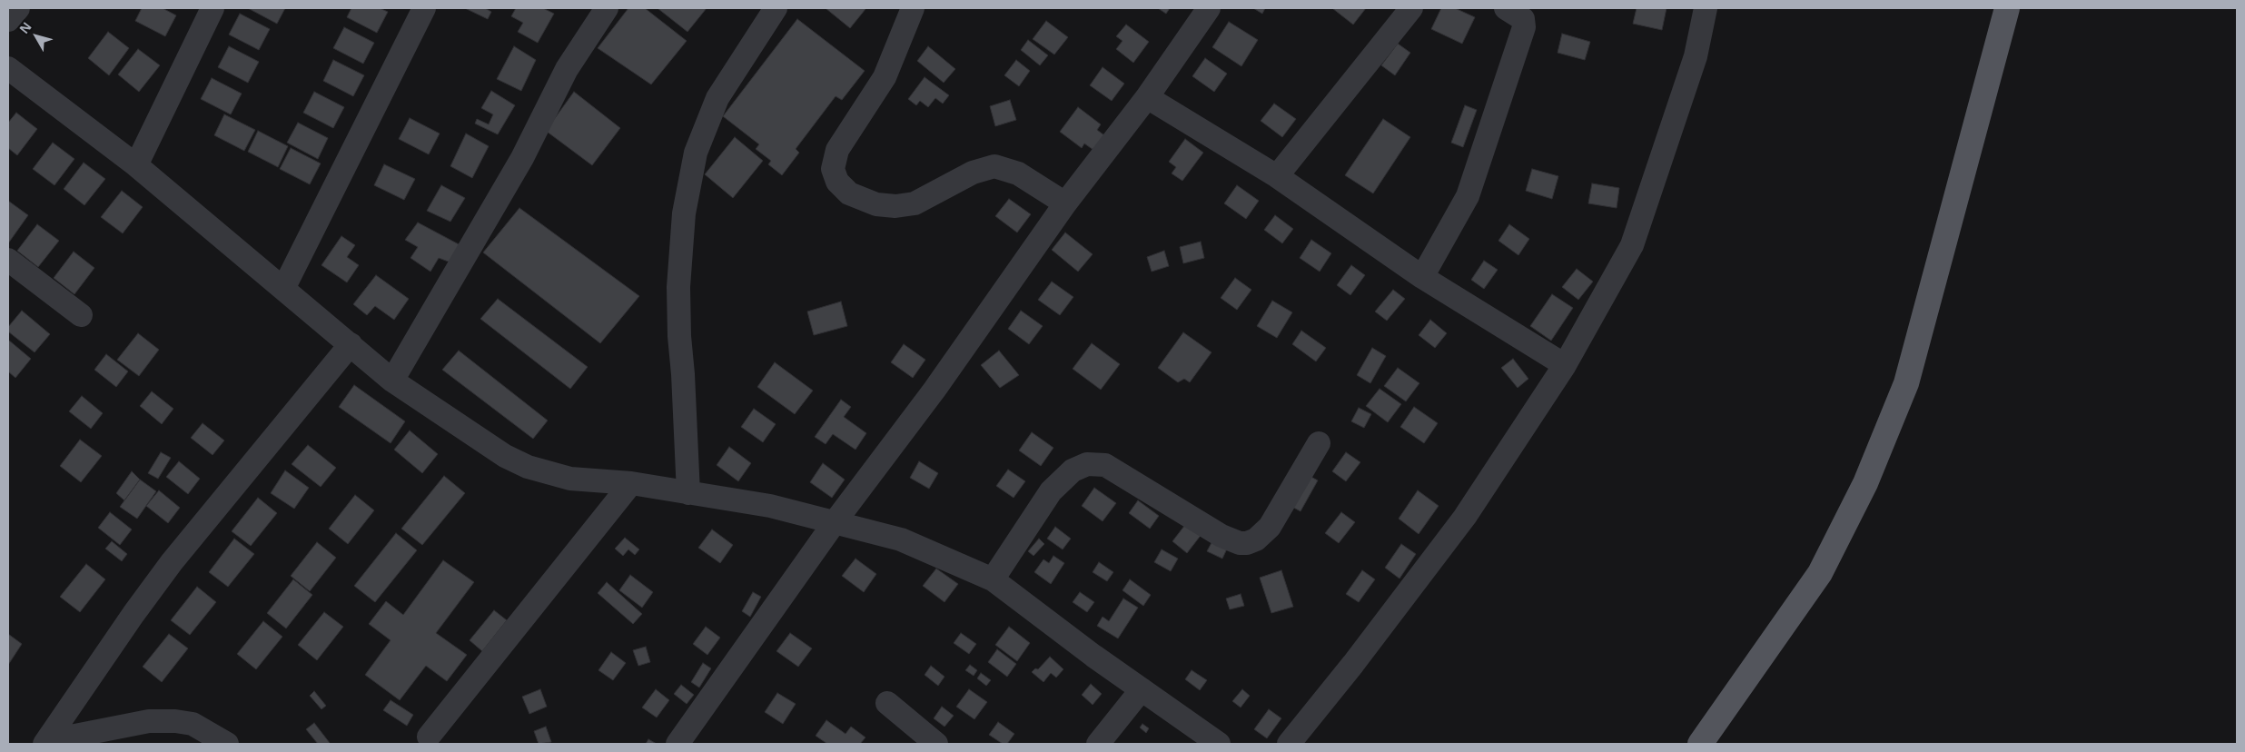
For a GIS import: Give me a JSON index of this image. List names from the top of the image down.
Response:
{
  "north": "top left"
}
